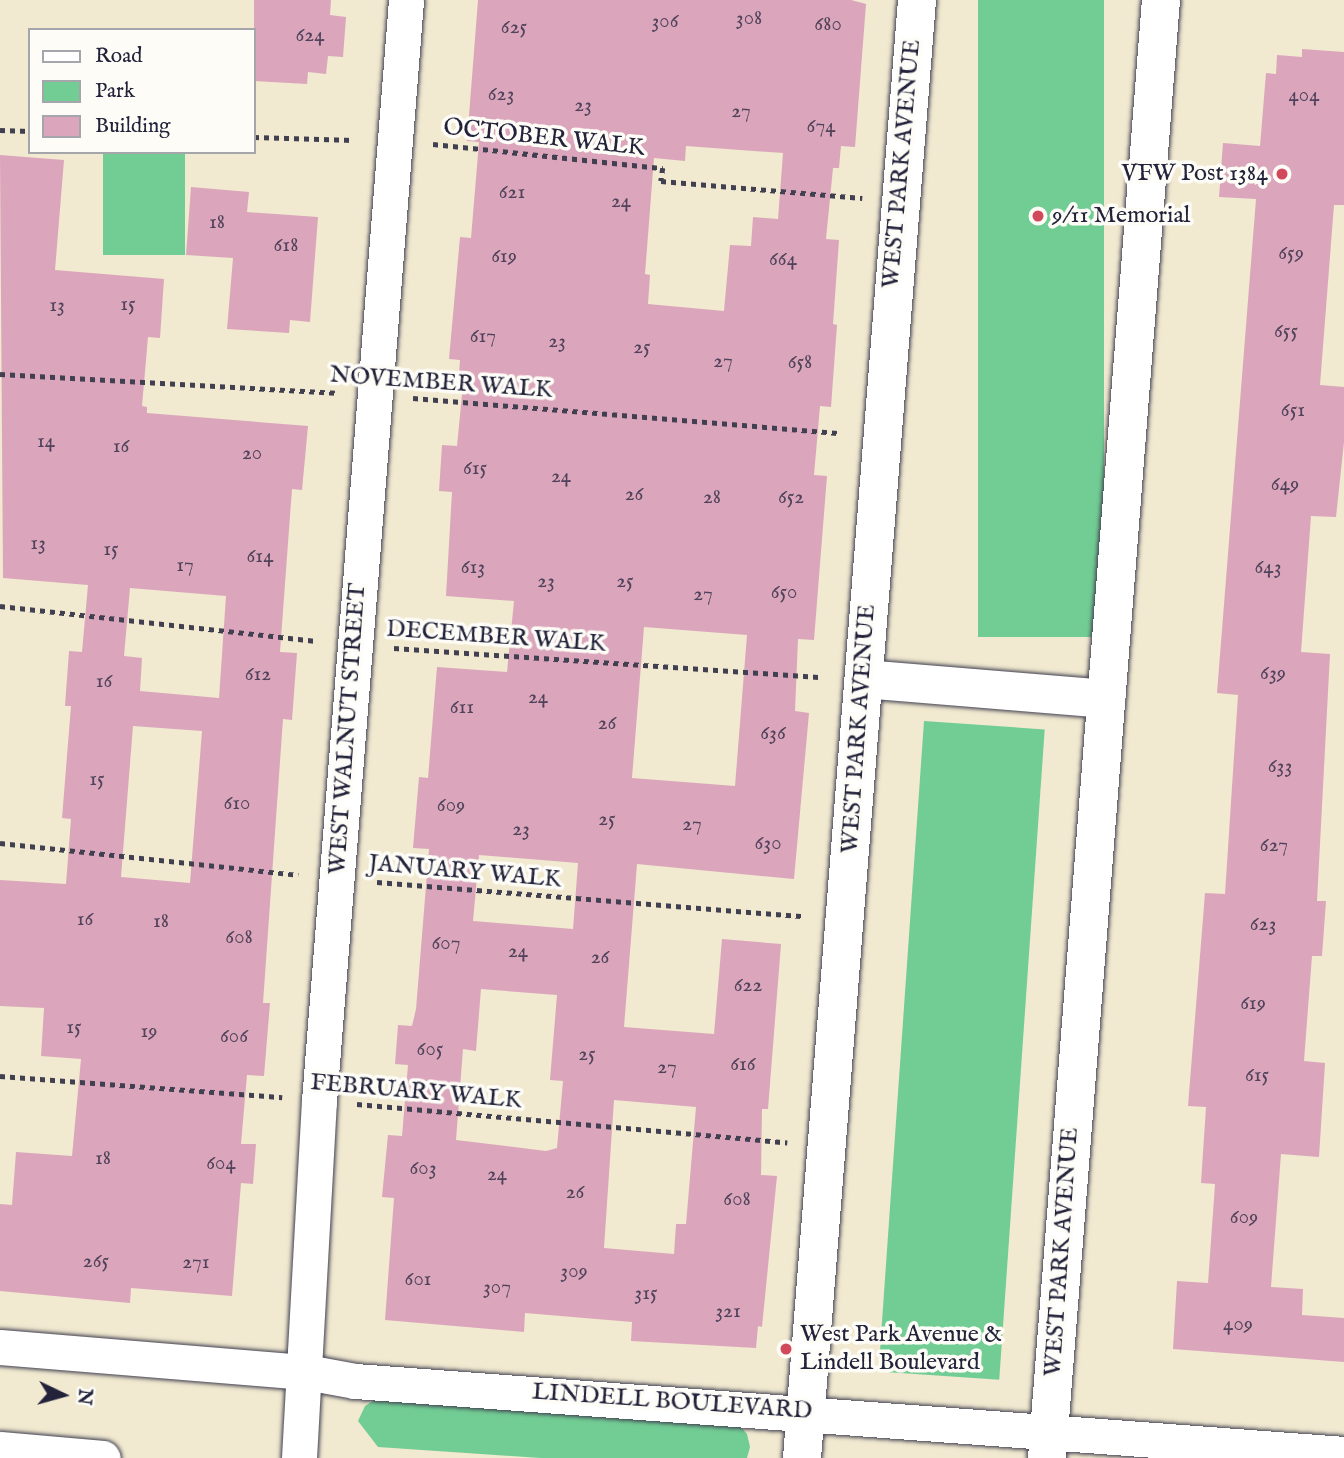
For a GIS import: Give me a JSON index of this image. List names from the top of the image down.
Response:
{
  "streets": {
    "highway": ["WEST PARK AVENUE"],
    "street": ["WEST WALNUT STREET", "LINDELL BOULEVARD"],
    "path": [
      "OCTOBER WALK",
      "NOVEMBER WALK",
      "DECEMBER WALK",
      "JANUARY WALK",
      "FEBRUARY WALK"
    ]
  },
  "crossings": [
    ["OCTOBER WALK", "WEST PARK AVENUE"],
    ["OCTOBER WALK", "WEST WALNUT STREET"],
    ["WEST PARK AVENUE", "NOVEMBER WALK"],
    ["WEST PARK AVENUE", "DECEMBER WALK"],
    ["WEST PARK AVENUE", "JANUARY WALK"],
    ["WEST PARK AVENUE", "FEBRUARY WALK"],
    ["WEST PARK AVENUE", "LINDELL BOULEVARD"],
    ["NOVEMBER WALK", "WEST WALNUT STREET"],
    ["DECEMBER WALK", "WEST WALNUT STREET"],
    ["WEST WALNUT STREET", "JANUARY WALK"],
    ["WEST WALNUT STREET", "FEBRUARY WALK"],
    ["WEST WALNUT STREET", "LINDELL BOULEVARD"]
  ],
  "places": ["VFW Post 1384", "9/11 Memorial", "West Park Avenue & Lindell Boulevard"],
  "house_numbers": [
    "308",
    "306",
    "680",
    "625",
    "624",
    "623",
    "404",
    "23",
    "27",
    "674",
    "621",
    "24",
    "18",
    "618",
    "659",
    "619",
    "664",
    "15",
    "13",
    "655",
    "617",
    "23",
    "25",
    "27",
    "658",
    "651",
    "14",
    "16",
    "20",
    "615",
    "24",
    "649",
    "26",
    "28",
    "652",
    "13",
    "15",
    "614",
    "17",
    "613",
    "643",
    "23",
    "25",
    "650",
    "27",
    "639",
    "612",
    "16",
    "24",
    "611",
    "26",
    "636",
    "633",
    "15",
    "610",
    "609",
    "25",
    "27",
    "23",
    "630",
    "627",
    "16",
    "18",
    "623",
    "608",
    "607",
    "24",
    "26",
    "622",
    "619",
    "15",
    "19",
    "606",
    "605",
    "25",
    "616",
    "27",
    "615",
    "18",
    "604",
    "603",
    "24",
    "26",
    "608",
    "609",
    "265",
    "271",
    "309",
    "601",
    "307",
    "315",
    "321",
    "409"
  ],
  "legend": ["Road", "Park", "Building"],
  "north": "right"
}
